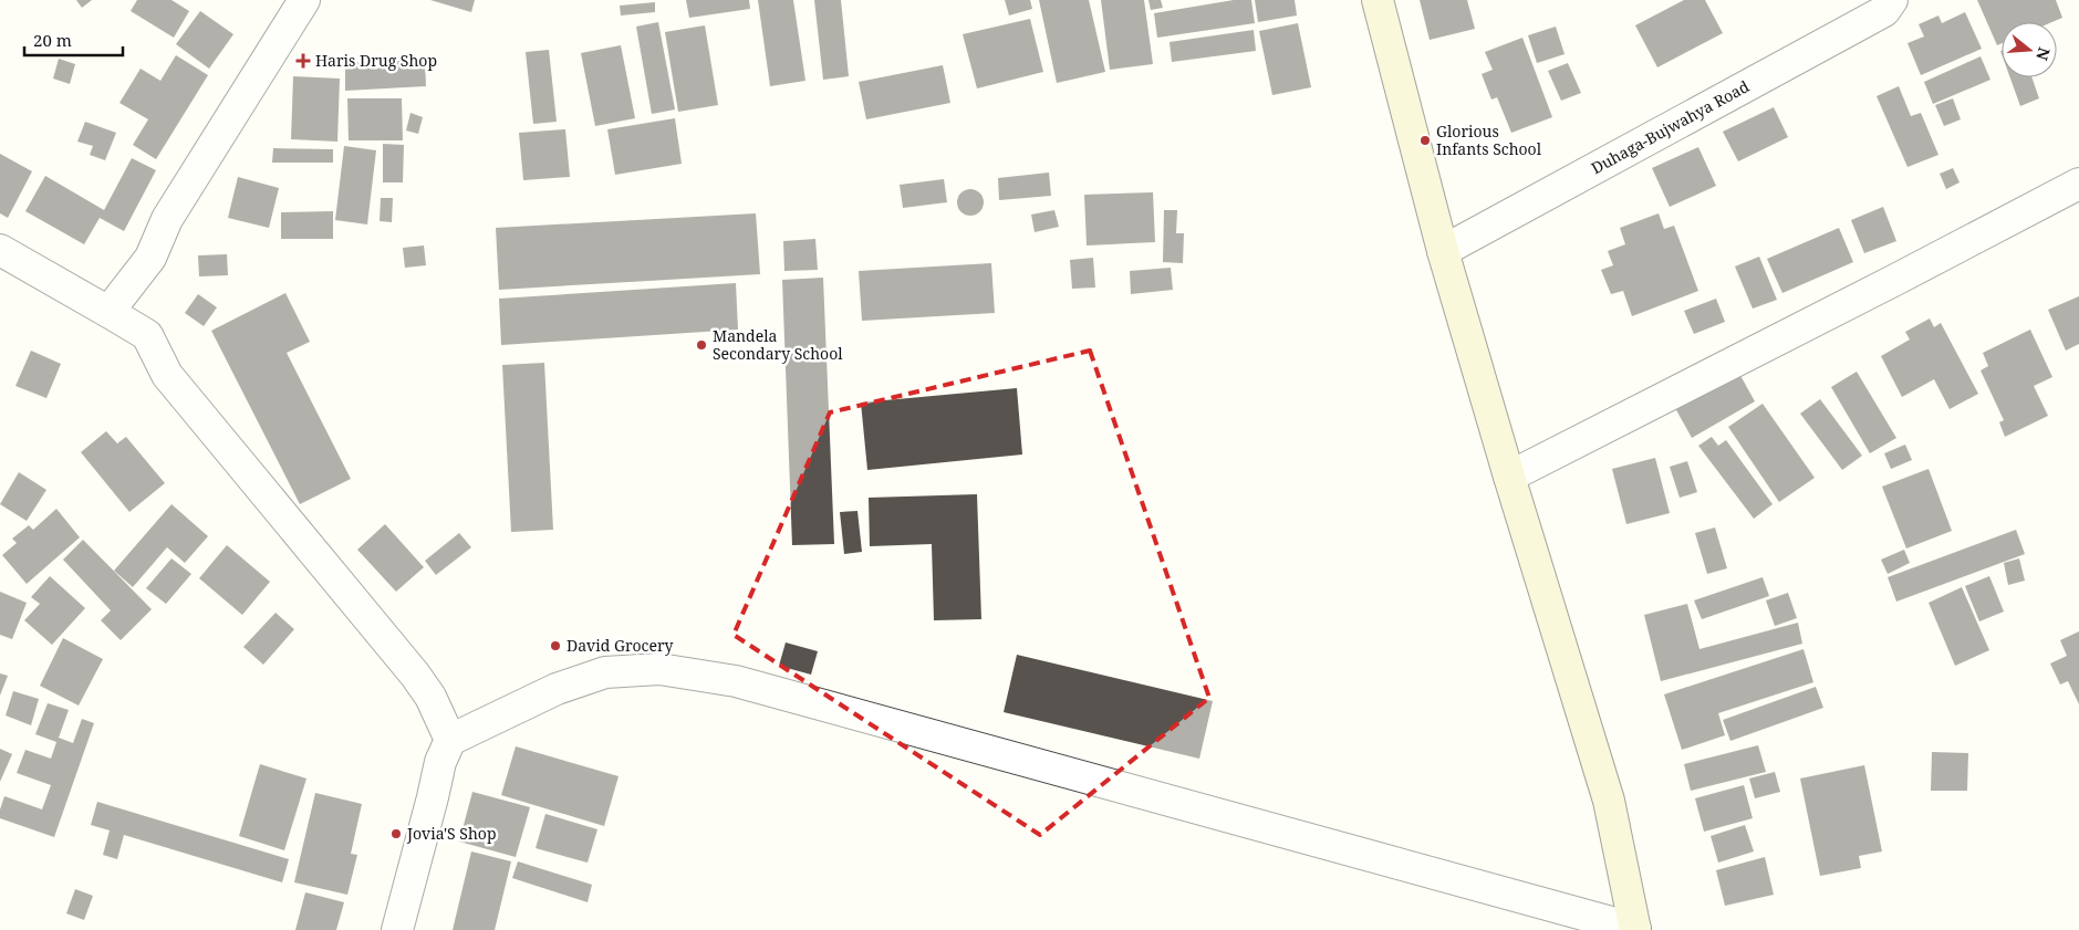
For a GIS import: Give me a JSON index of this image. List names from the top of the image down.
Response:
{
  "streets": {
    "street": ["Duhaga-Bujwahya Road"]
  },
  "places": {
    "health": ["Haris Drug Shop"],
    "other": [
      "Glorious Infants School",
      "Mandela Secondary School",
      "David Grocery",
      "Jovia'S Shop"
    ]
  },
  "scale_bar": "20 m",
  "north": "right"
}
